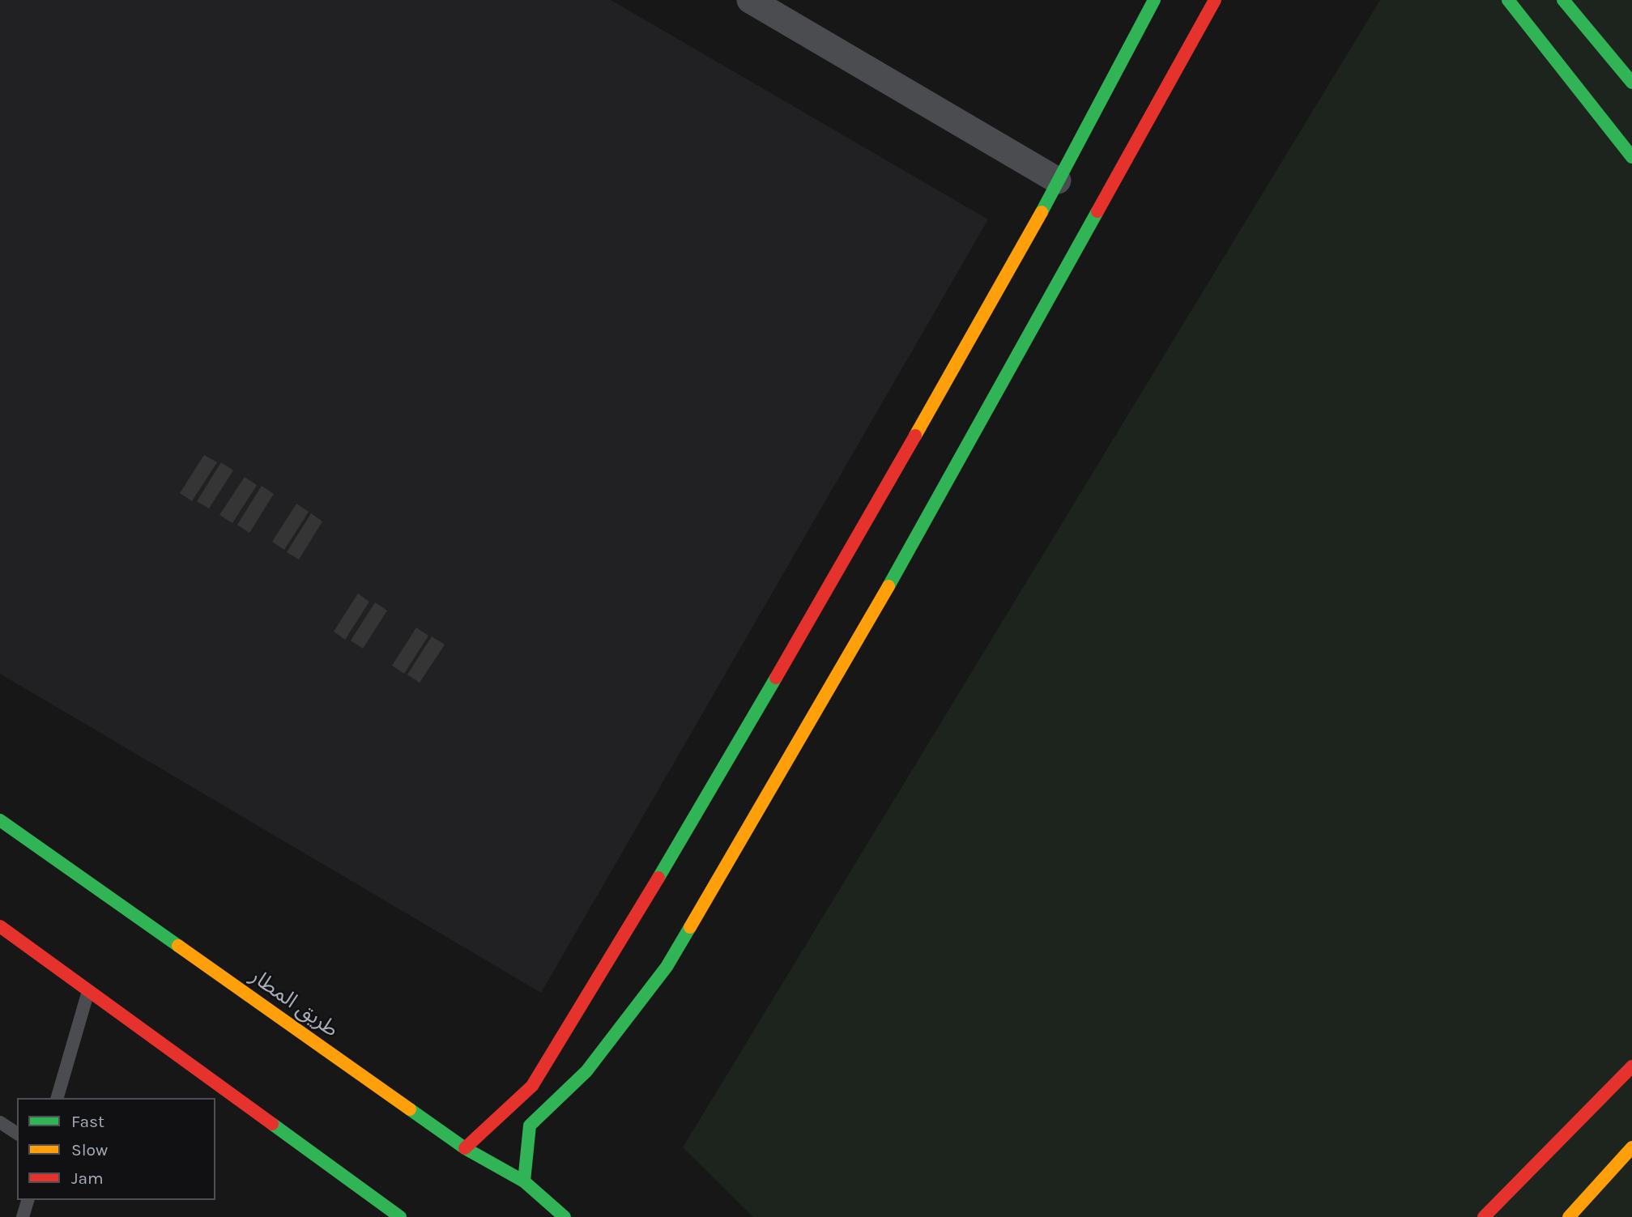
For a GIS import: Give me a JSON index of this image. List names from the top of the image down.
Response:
{
  "streets": {
    "main road": ["طريق المطار"]
  },
  "legend": ["Fast", "Slow", "Jam"]
}
